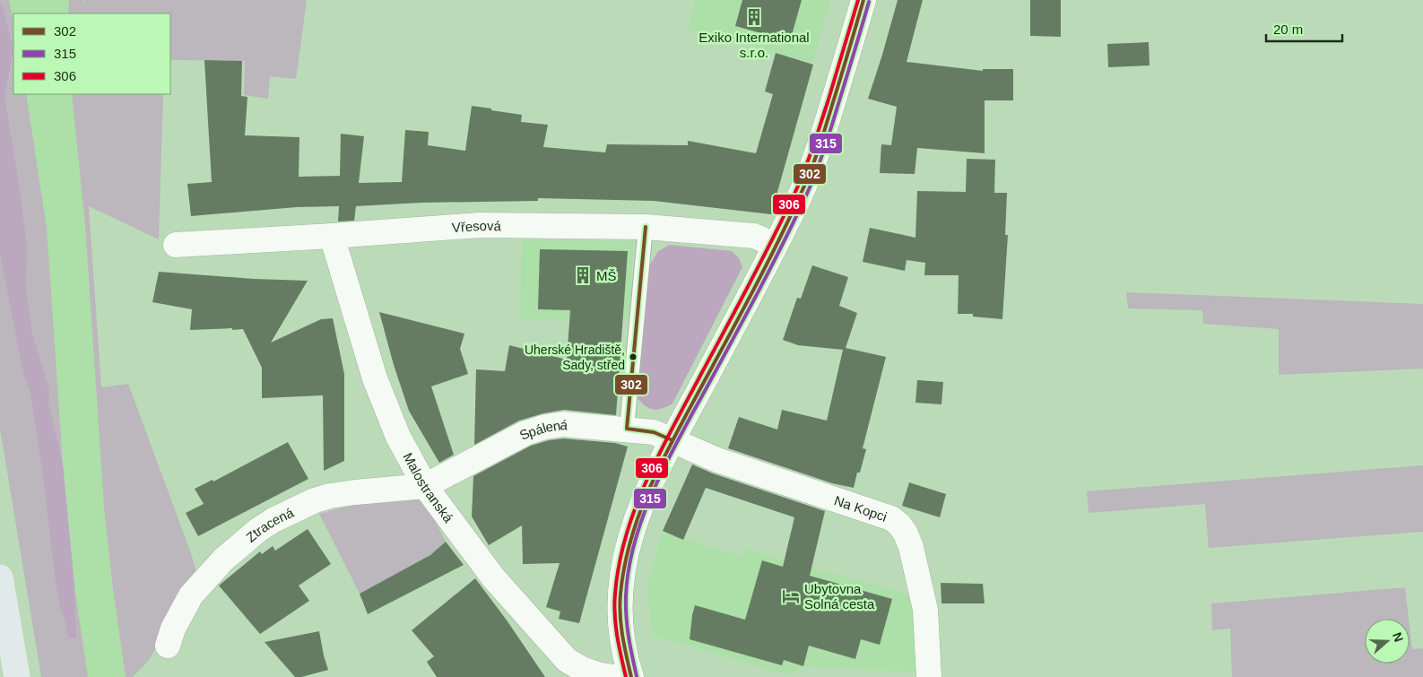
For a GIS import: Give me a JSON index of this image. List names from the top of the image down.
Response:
{
  "streets": {
    "street": [
      "Vřesová",
      "Spálená",
      "Malostranská",
      "Na Kopci",
      "Ztracená"
    ]
  },
  "crossings": [
    ["Vřesová", "Malostranská"],
    ["Spálená", "Malostranská"],
    ["Spálená", "Na Kopci"],
    ["Spálená", "Ztracená"],
    ["Malostranská", "Ztracená"]
  ],
  "places": {
    "building": ["Exiko International s.r.o.", "MŠ"],
    "other": ["Uherské Hradiště, Sady, střed"],
    "hotel": ["Ubytovna Solná cesta"]
  },
  "lines": ["transit line 302", "transit line 306", "transit line 315"],
  "legend": ["302", "315", "306"],
  "scale_bar": "20 m",
  "north": "right"
}
